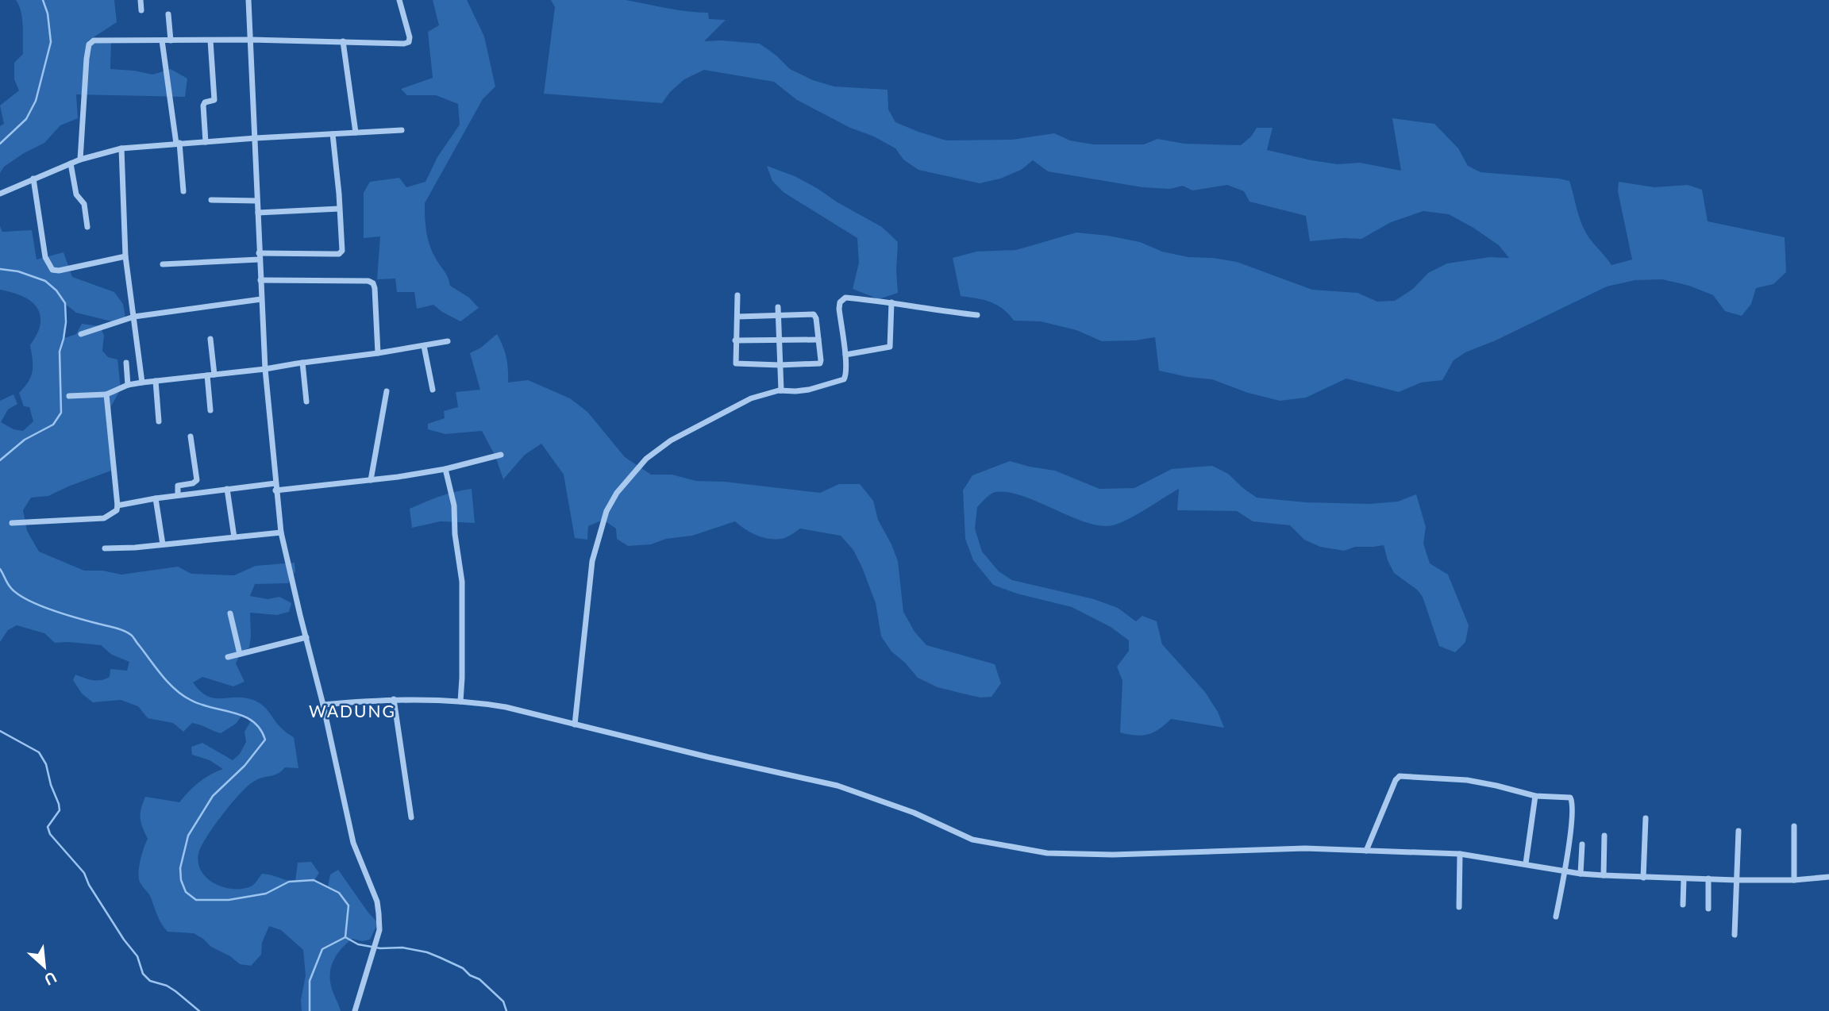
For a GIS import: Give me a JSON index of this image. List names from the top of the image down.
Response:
{
  "districts": ["WADUNG"],
  "north": "bottom right"
}
